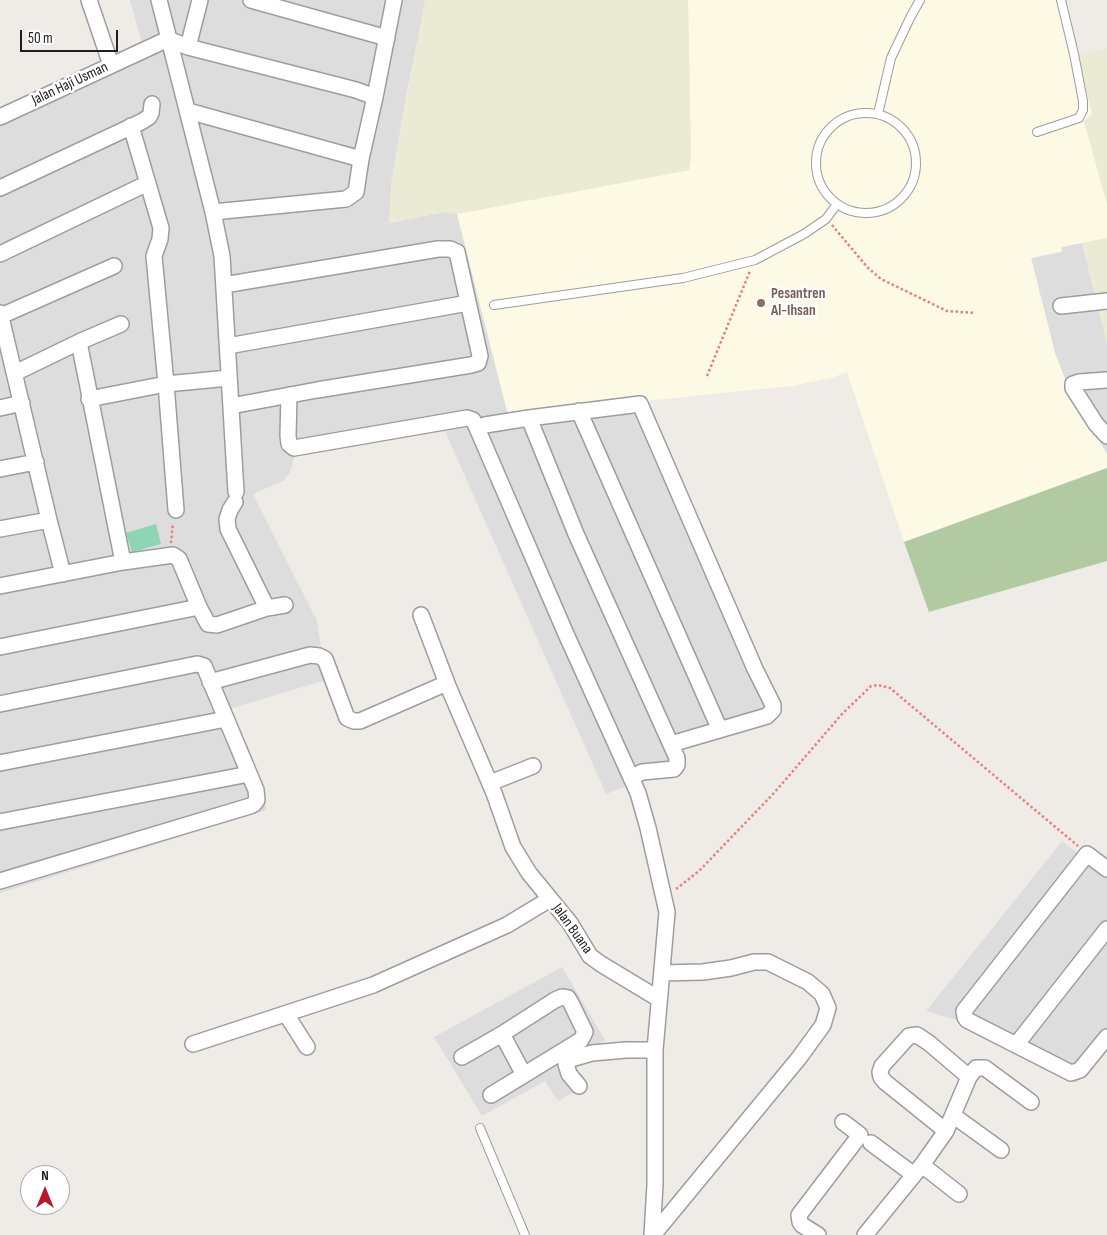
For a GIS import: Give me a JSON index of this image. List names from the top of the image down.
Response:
{
  "streets": {
    "street": ["Jalan Haji Usman", "Jalan Buana"]
  },
  "places": ["Pesantren Al-Ihsan"],
  "scale_bar": "50 m",
  "north": "top"
}
